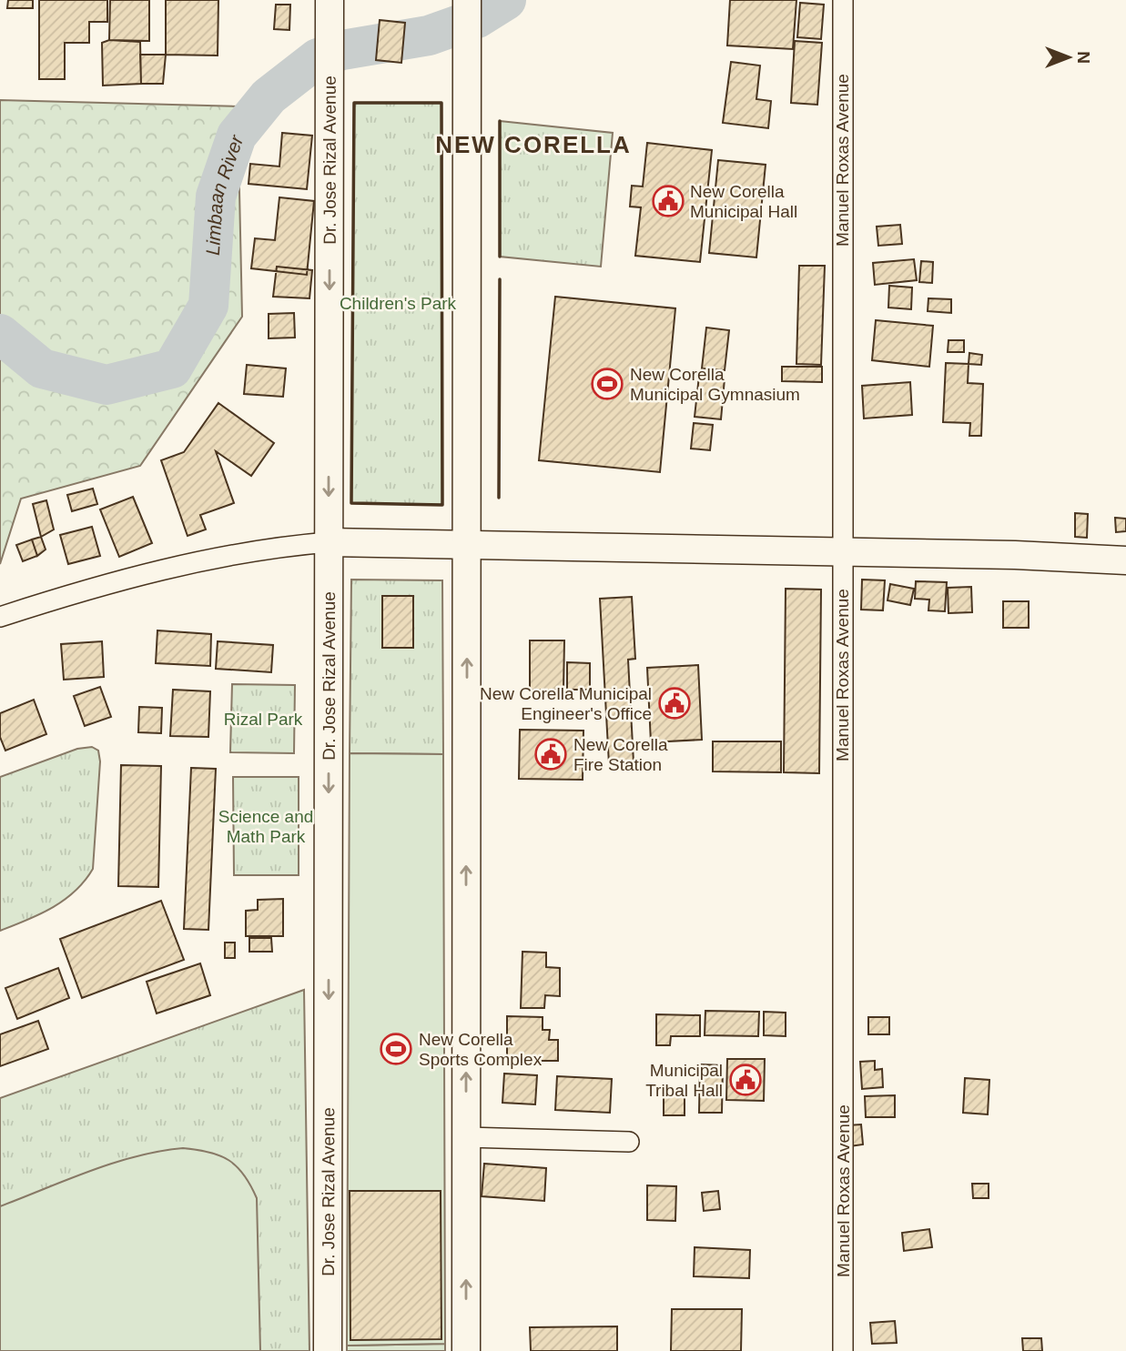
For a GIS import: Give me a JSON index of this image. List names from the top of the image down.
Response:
{
  "streets": {
    "main road": ["Dr. Jose Rizal Avenue"],
    "street": ["Manuel Roxas Avenue"]
  },
  "districts": ["NEW CORELLA"],
  "water": ["Limbaan River"],
  "parks": ["Children's Park", "Rizal Park", "Science and Math Park"],
  "places": {
    "public building": [
      "New Corella Municipal Hall",
      "New Corella Municipal Engineer's Office",
      "New Corella Fire Station",
      "Municipal Tribal Hall"
    ],
    "sports": ["New Corella Municipal Gymnasium", "New Corella Sports Complex"]
  },
  "north": "right"
}
